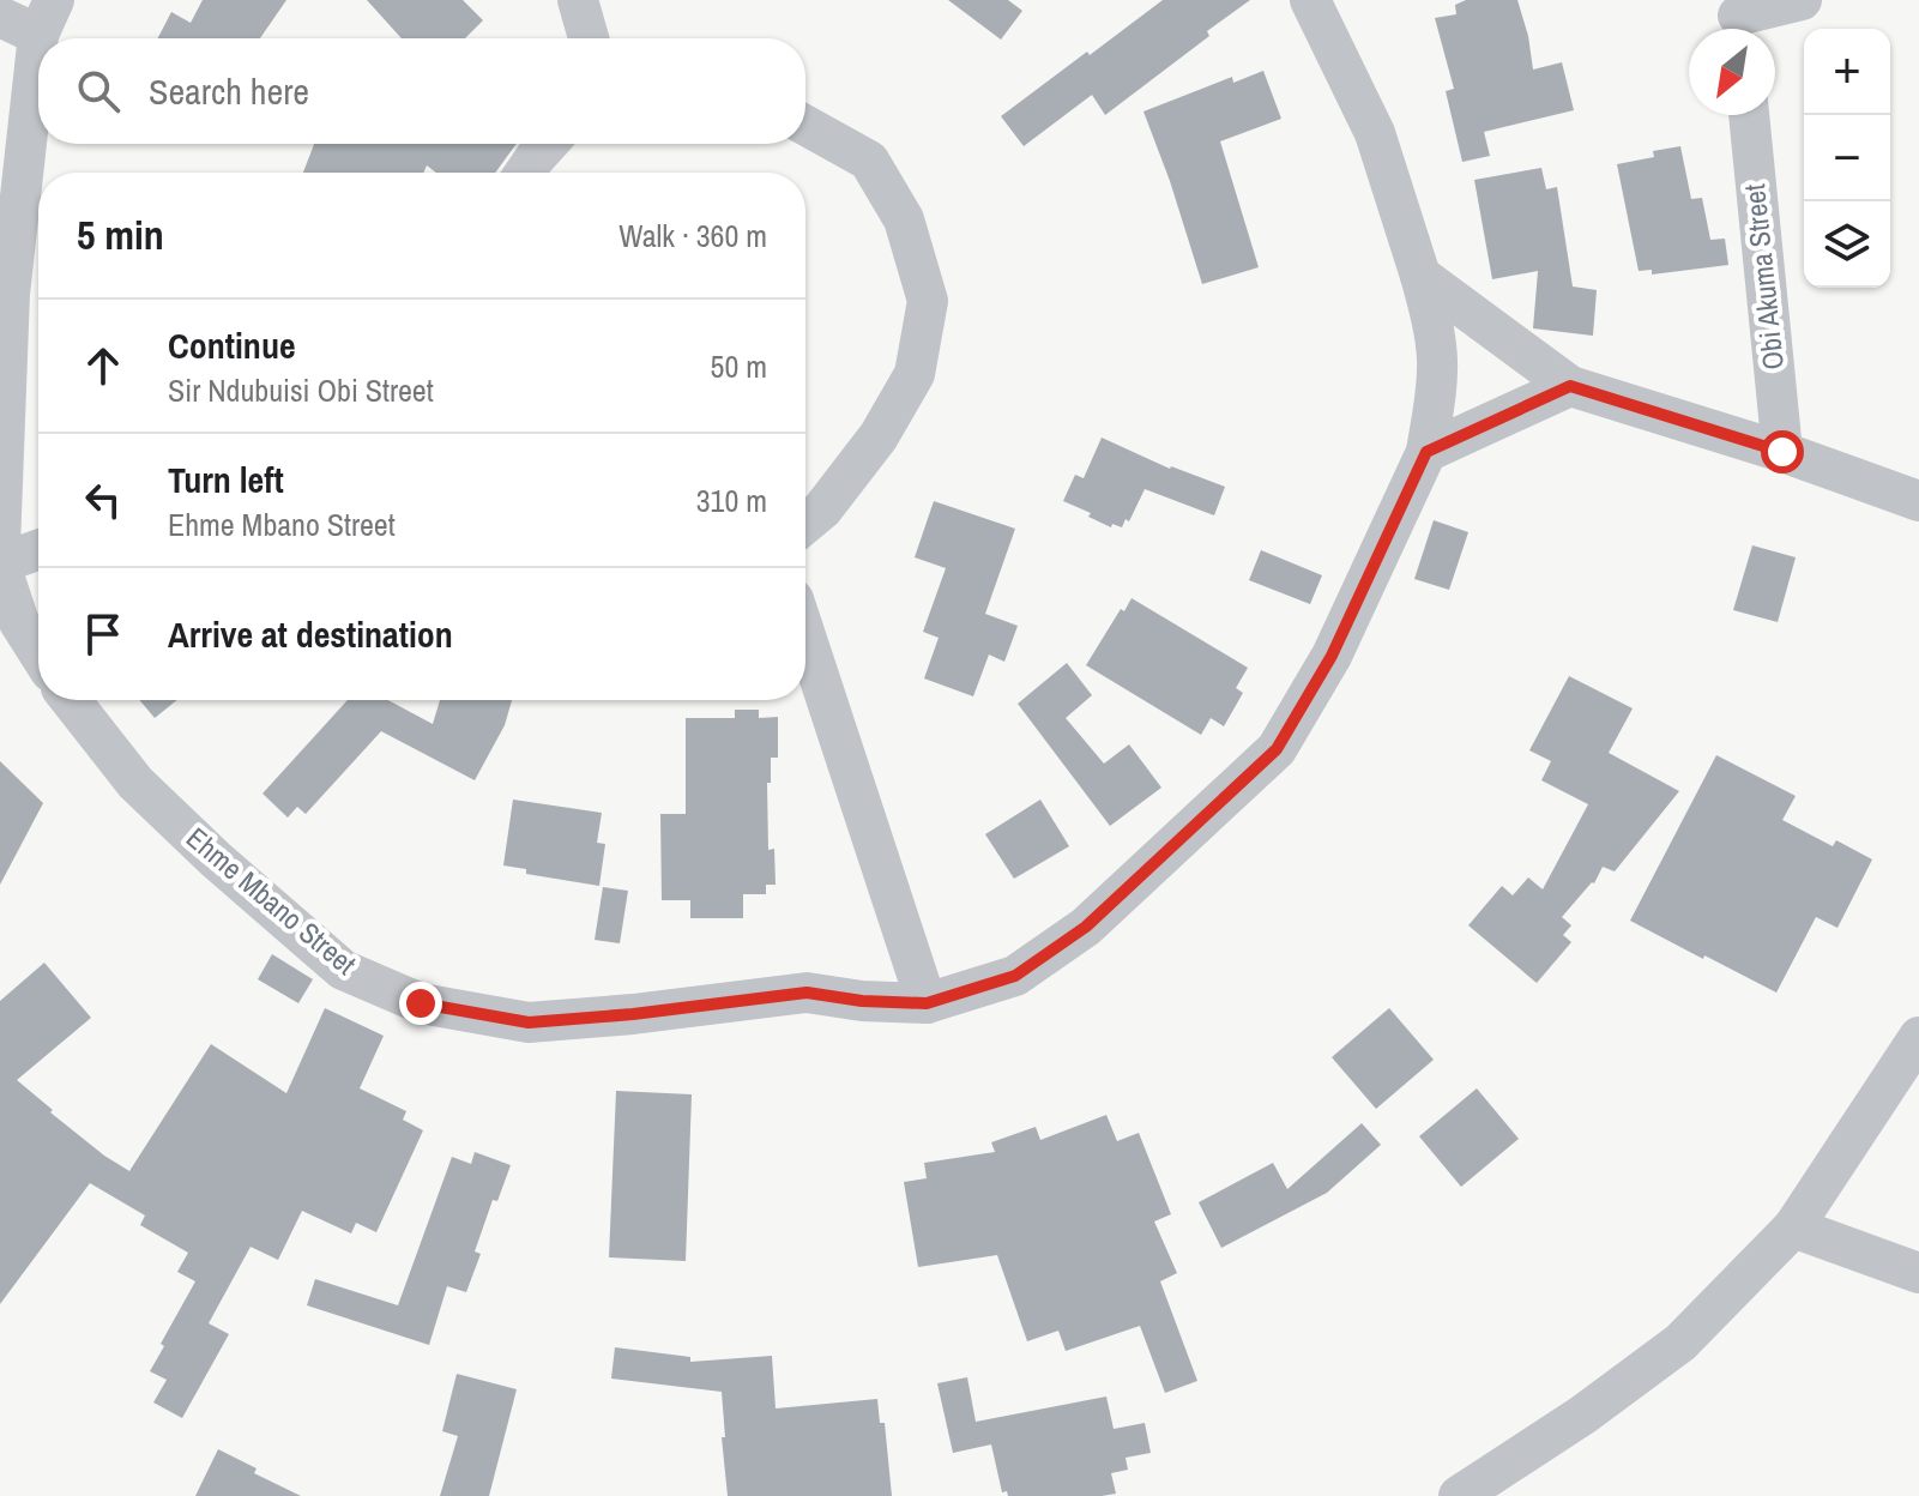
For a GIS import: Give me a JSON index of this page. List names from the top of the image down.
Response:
{
  "streets": {
    "street": ["Obi Akuma Street", "Ehme Mbano Street"]
  },
  "north": "bottom left",
  "page": {
    "map_buttons": ["+", "−"],
    "search": "Search here",
    "heading": ["5 min", "Walk · 360 m"],
    "list": [
      ["Continue", "Sir Ndubuisi Obi Street", "50 m"],
      ["Turn left", "Ehme Mbano Street", "310 m"],
      "Arrive at destination"
    ]
  }
}
